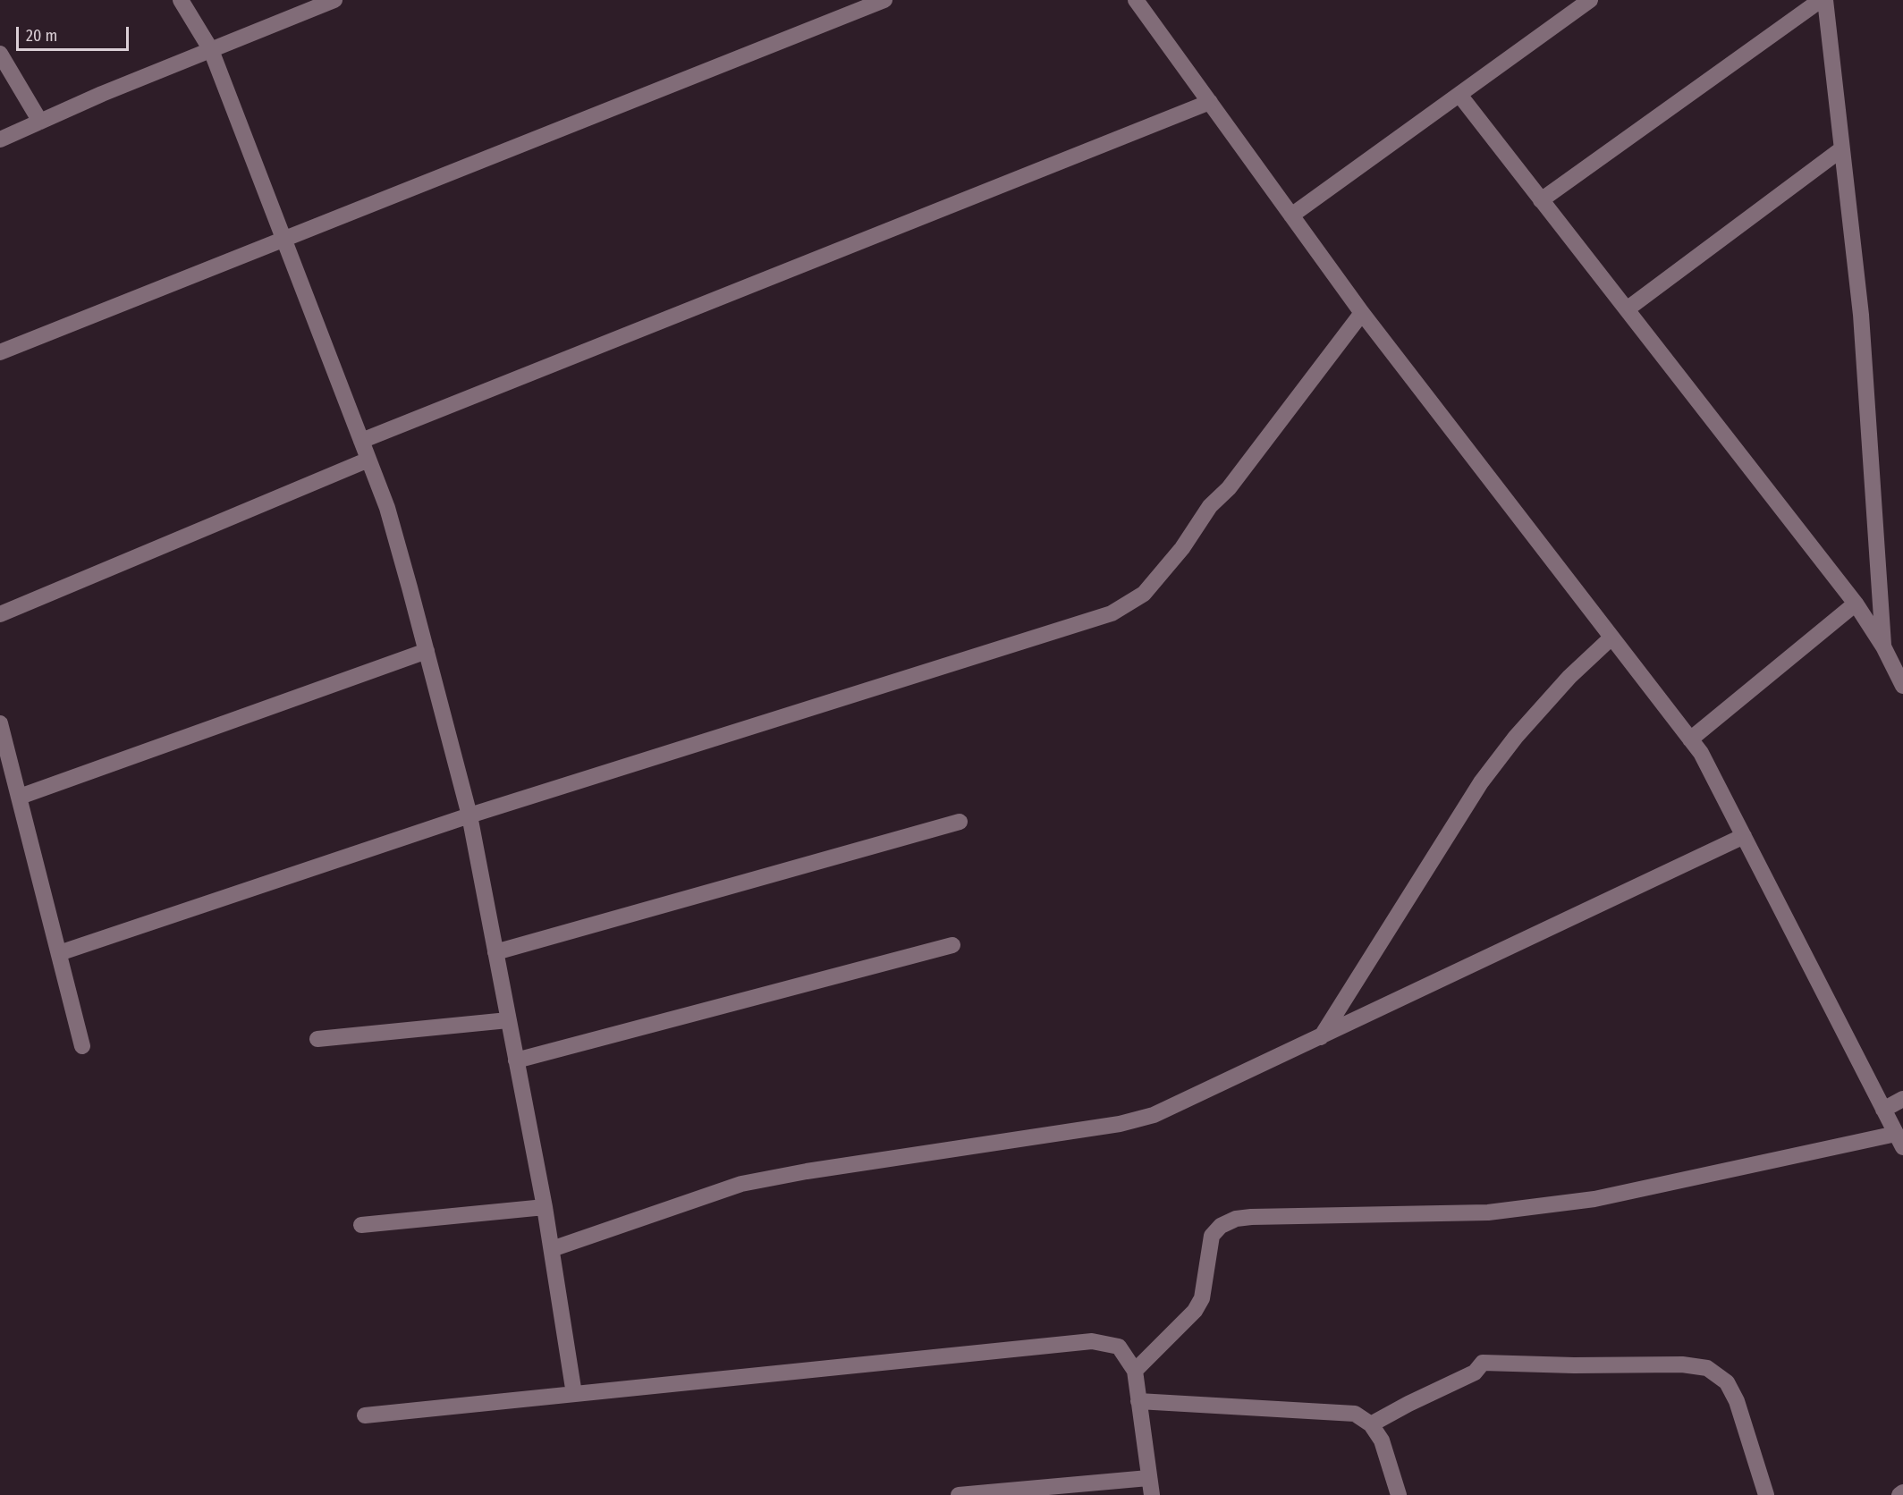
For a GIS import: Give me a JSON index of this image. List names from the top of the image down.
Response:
{
  "scale_bar": "20 m"
}
